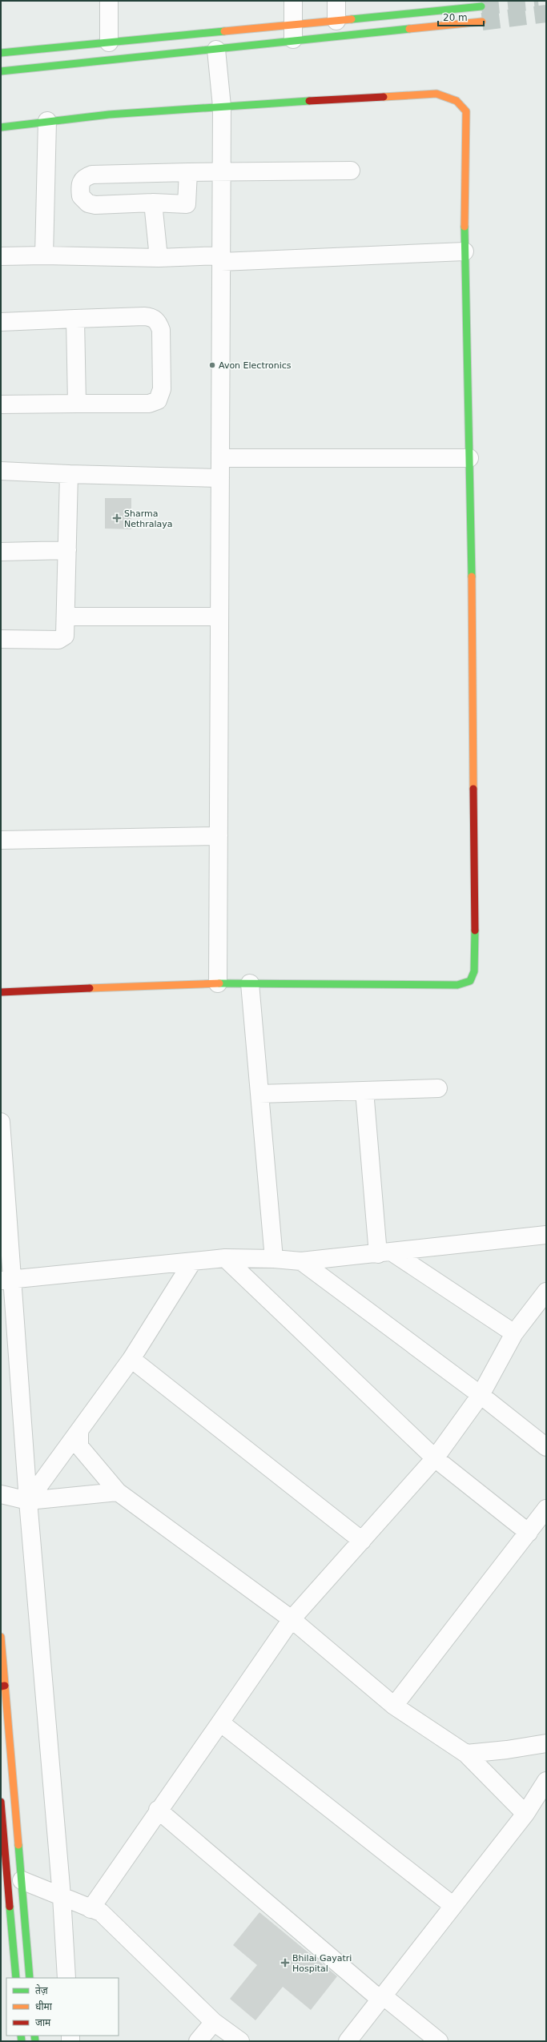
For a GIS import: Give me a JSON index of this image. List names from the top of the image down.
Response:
{
  "places": {
    "other": ["Avon Electronics"],
    "health": ["Sharma Nethralaya", "Bhilai Gayatri Hospital"]
  },
  "legend": ["तेज़", "धीमा", "जाम"],
  "scale_bar": "20 m"
}
